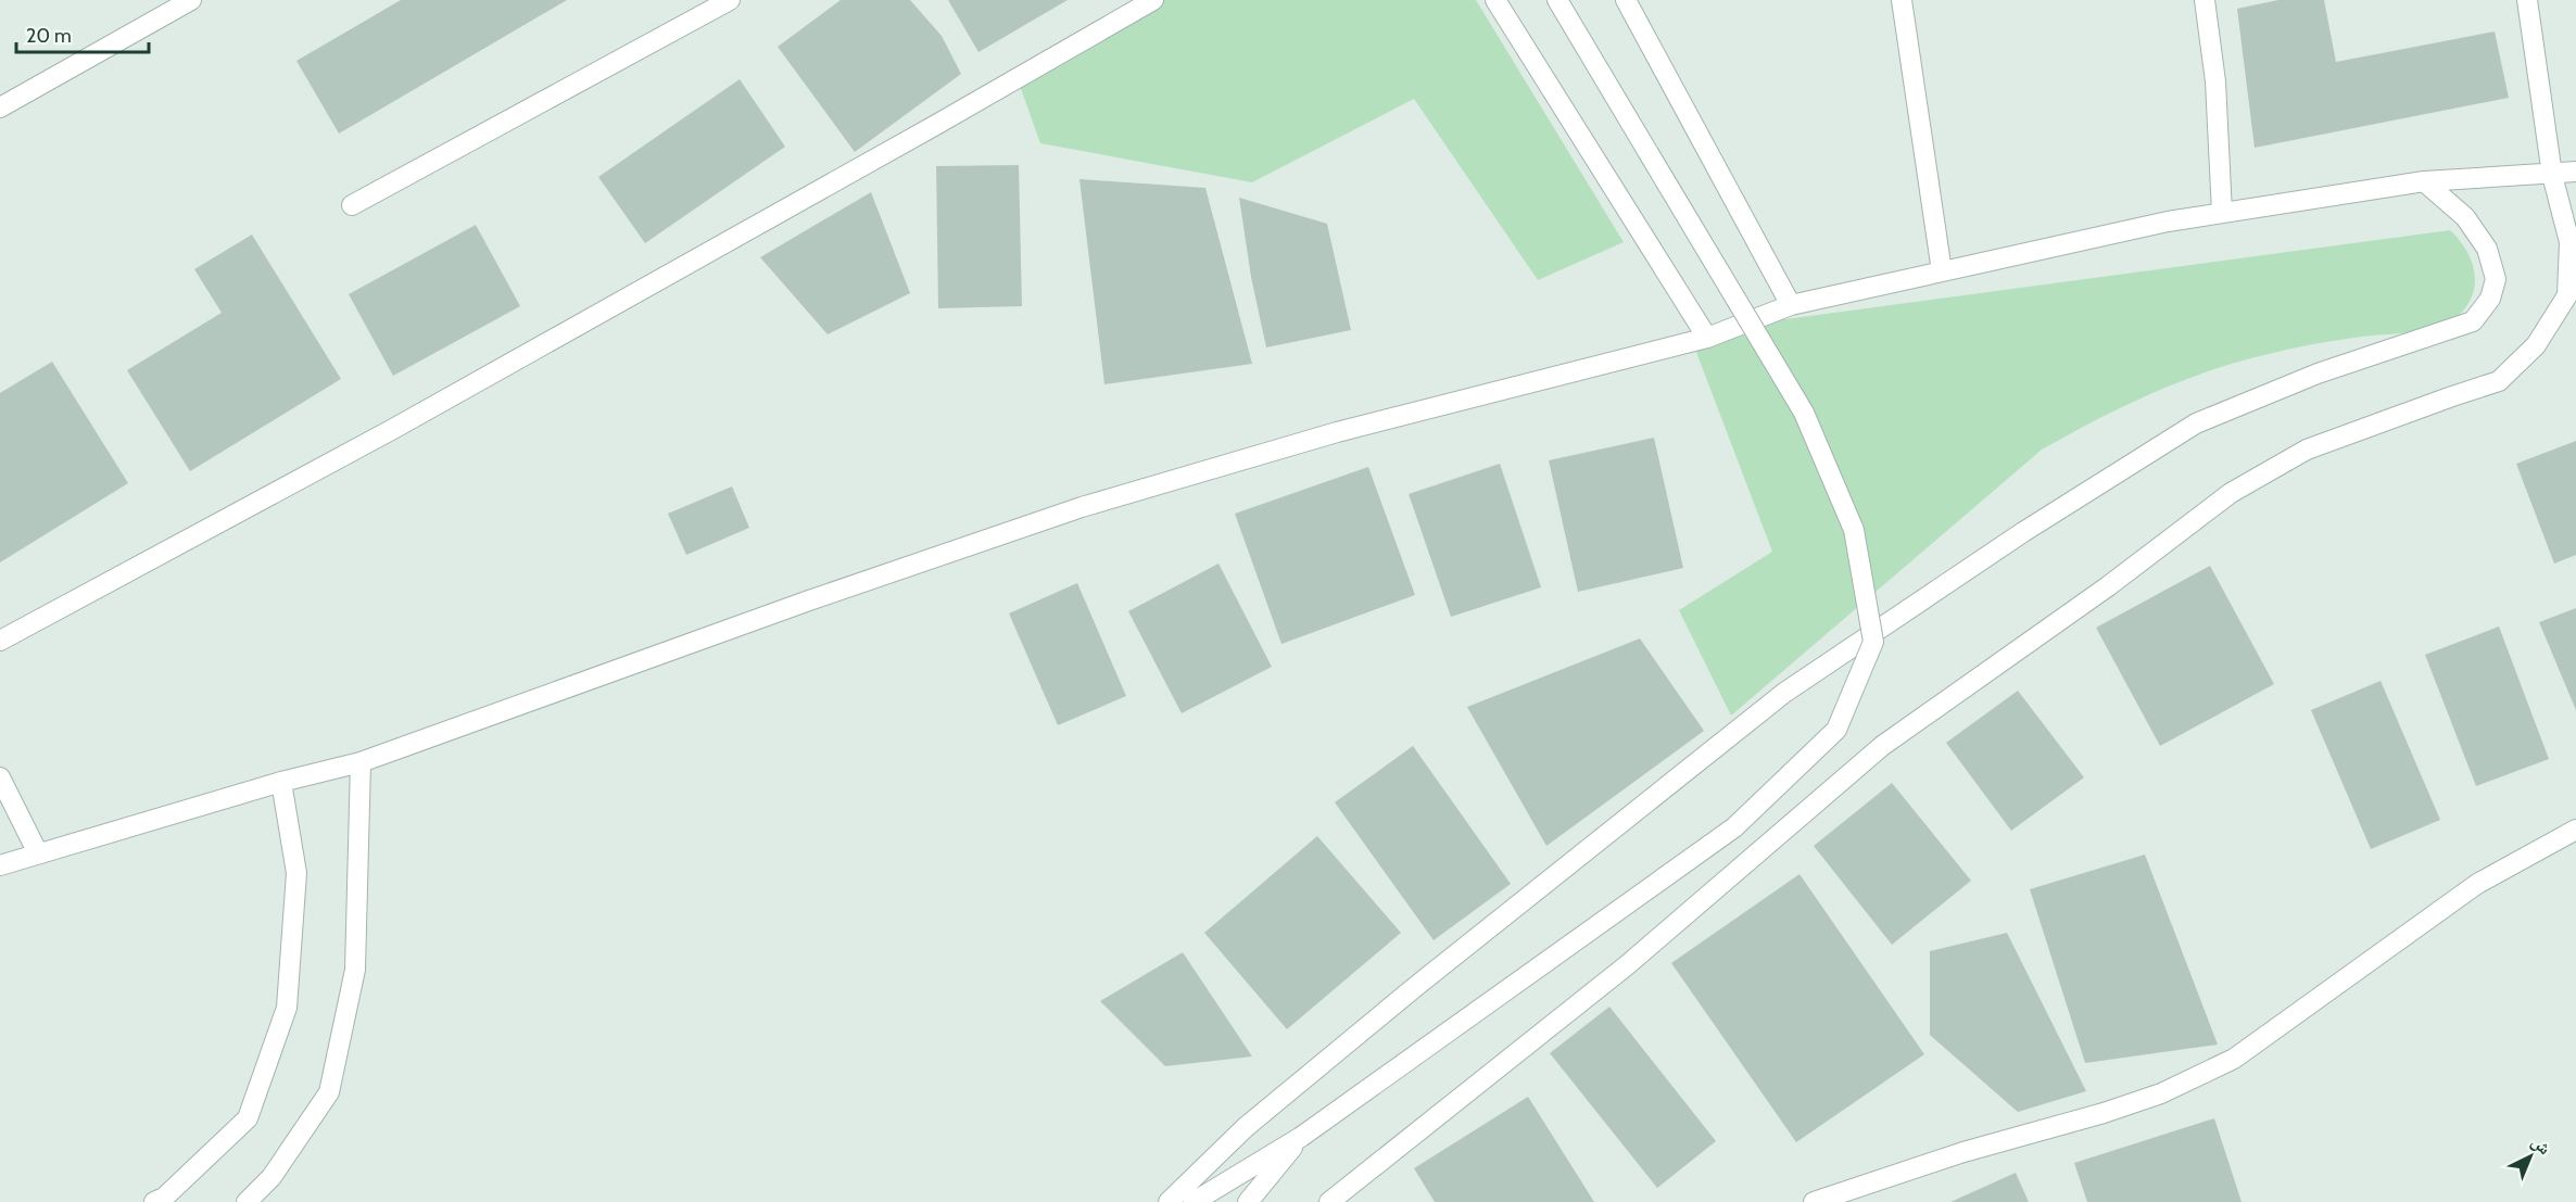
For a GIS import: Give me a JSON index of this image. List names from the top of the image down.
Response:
{
  "scale_bar": "20 m",
  "north": "top right"
}
